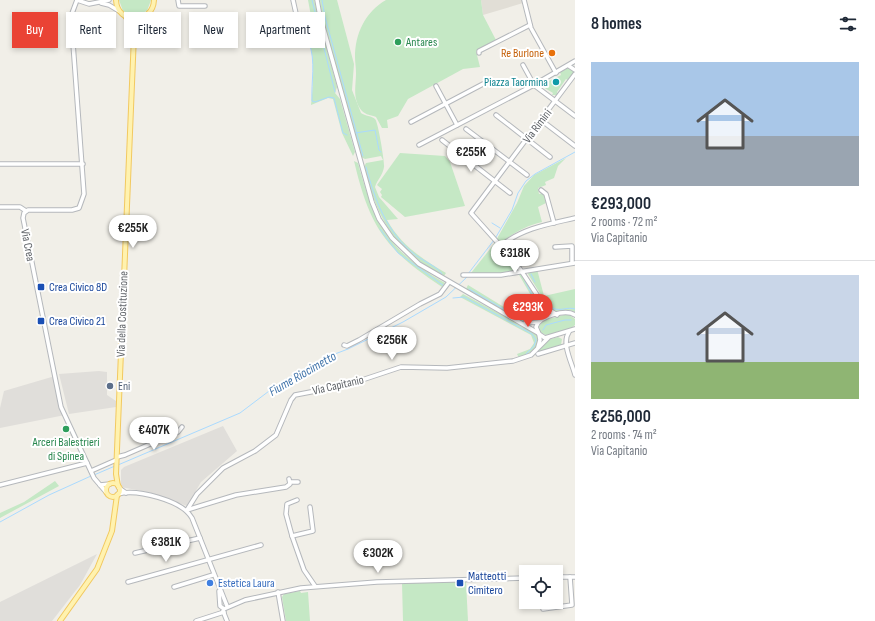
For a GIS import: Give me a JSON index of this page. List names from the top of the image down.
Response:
{
  "streets": {
    "main road": ["Via della Costituzione"],
    "street": ["Via Rimini", "Via Crea", "Via Capitanio"]
  },
  "crossings": [
    ["Via Crea", "Via della Costituzione"]
  ],
  "water": ["Fiume Riocimetto"],
  "places": {
    "other": [
      "Antares",
      "Re Burlone",
      "Piazza Taormina",
      "Eni",
      "Arceri Balestrieri di Spinea",
      "Estetica Laura"
    ],
    "transit": ["Crea Civico 8D", "Crea Civico 21", "Matteotti Cimitero"]
  },
  "page": {
    "heading": "8 homes",
    "chip": [
      "Buy",
      "Rent",
      "Filters",
      "New",
      "Apartment"
    ],
    "list": [
      {
        "name": "€293,000",
        "note": "2 rooms · 72 m² · Via Capitanio"
      },
      {
        "name": "€256,000",
        "note": "2 rooms · 74 m² · Via Capitanio"
      }
    ],
    "price": [
      "€255K",
      "€255K",
      "€318K",
      "€293K",
      "€256K",
      "€407K",
      "€381K",
      "€302K"
    ]
  }
}
